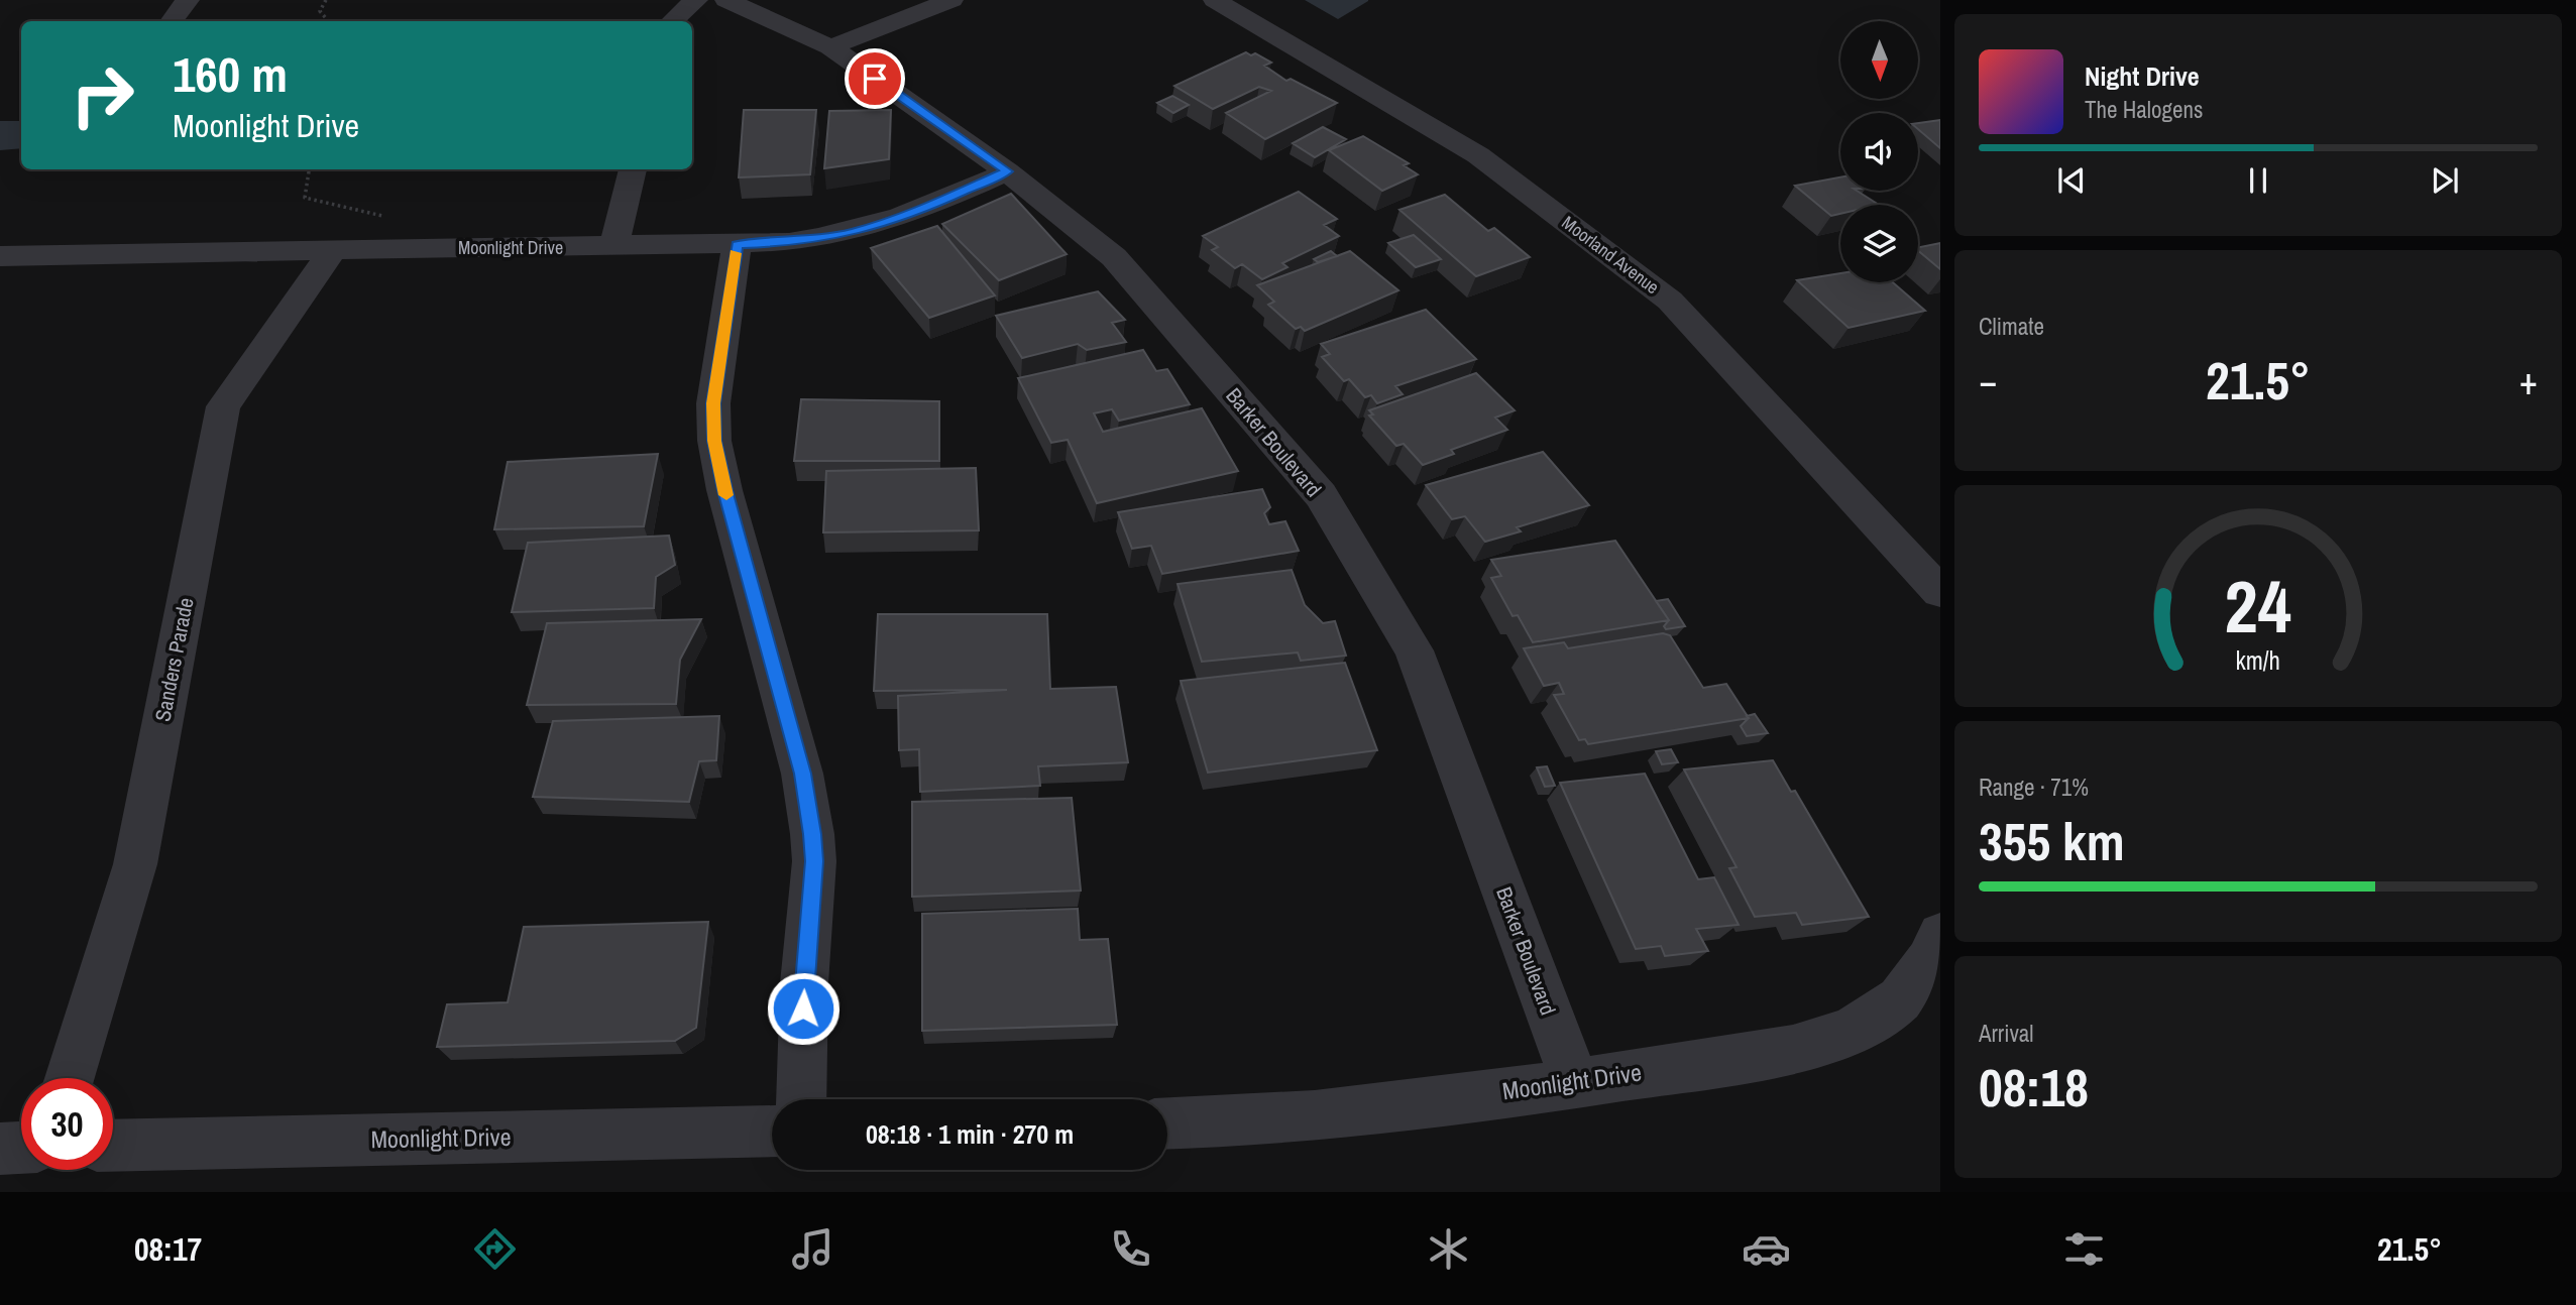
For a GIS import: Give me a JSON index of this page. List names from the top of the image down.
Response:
{
  "streets": {
    "street": [
      "Moonlight Drive",
      "Moorland Avenue",
      "Barker Boulevard",
      "Sanders Parade"
    ]
  },
  "crossings": [
    ["Moonlight Drive", "Barker Boulevard"],
    ["Moonlight Drive", "Sanders Parade"]
  ],
  "north": "bottom",
  "page": {
    "turn": ["160 m", "Moonlight Drive"],
    "song": ["Night Drive", "The Halogens"],
    "tile": [
      "Climate",
      ["Range · 71%", "355 km"],
      ["Arrival", "08:18"]
    ],
    "heat": ["−", "21.5°", "+"],
    "limit": "30",
    "trip": "08:18 · 1 min · 270 m",
    "tabs": ["08:17", "21.5°"],
    "gauge": ["24", "km/h"]
  }
}
